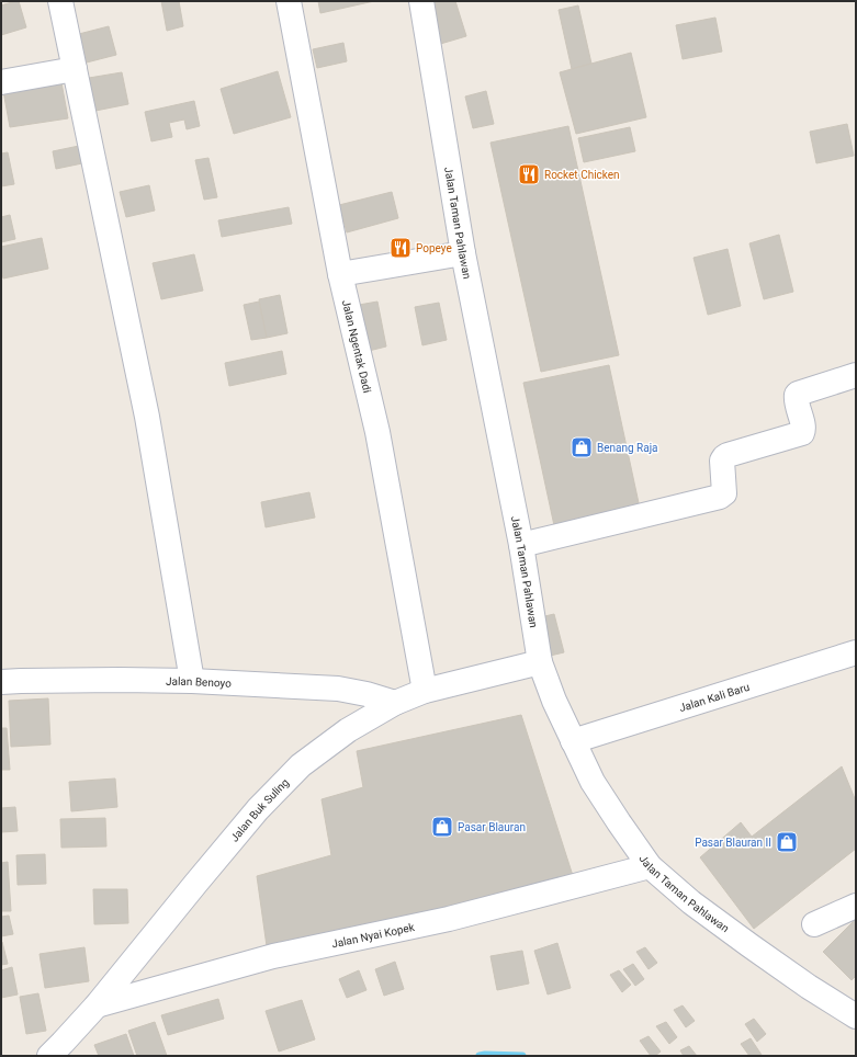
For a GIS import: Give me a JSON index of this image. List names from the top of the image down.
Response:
{
  "streets": {
    "street": [
      "Jalan Taman Pahlawan",
      "Jalan Ngentak Dadi",
      "Jalan Benoyo",
      "Jalan Kali Baru",
      "Jalan Buk Suling",
      "Jalan Nyai Kopek"
    ]
  },
  "crossings": [
    ["Jalan Taman Pahlawan", "Jalan Kali Baru"],
    ["Jalan Taman Pahlawan", "Jalan Buk Suling"],
    ["Jalan Taman Pahlawan", "Jalan Nyai Kopek"],
    ["Jalan Ngentak Dadi", "Jalan Buk Suling"],
    ["Jalan Benoyo", "Jalan Buk Suling"],
    ["Jalan Buk Suling", "Jalan Nyai Kopek"]
  ],
  "places": {
    "restaurant": ["Rocket Chicken", "Popeye"],
    "shop": ["Benang Raja", "Pasar Blauran", "Pasar Blauran II"]
  }
}
